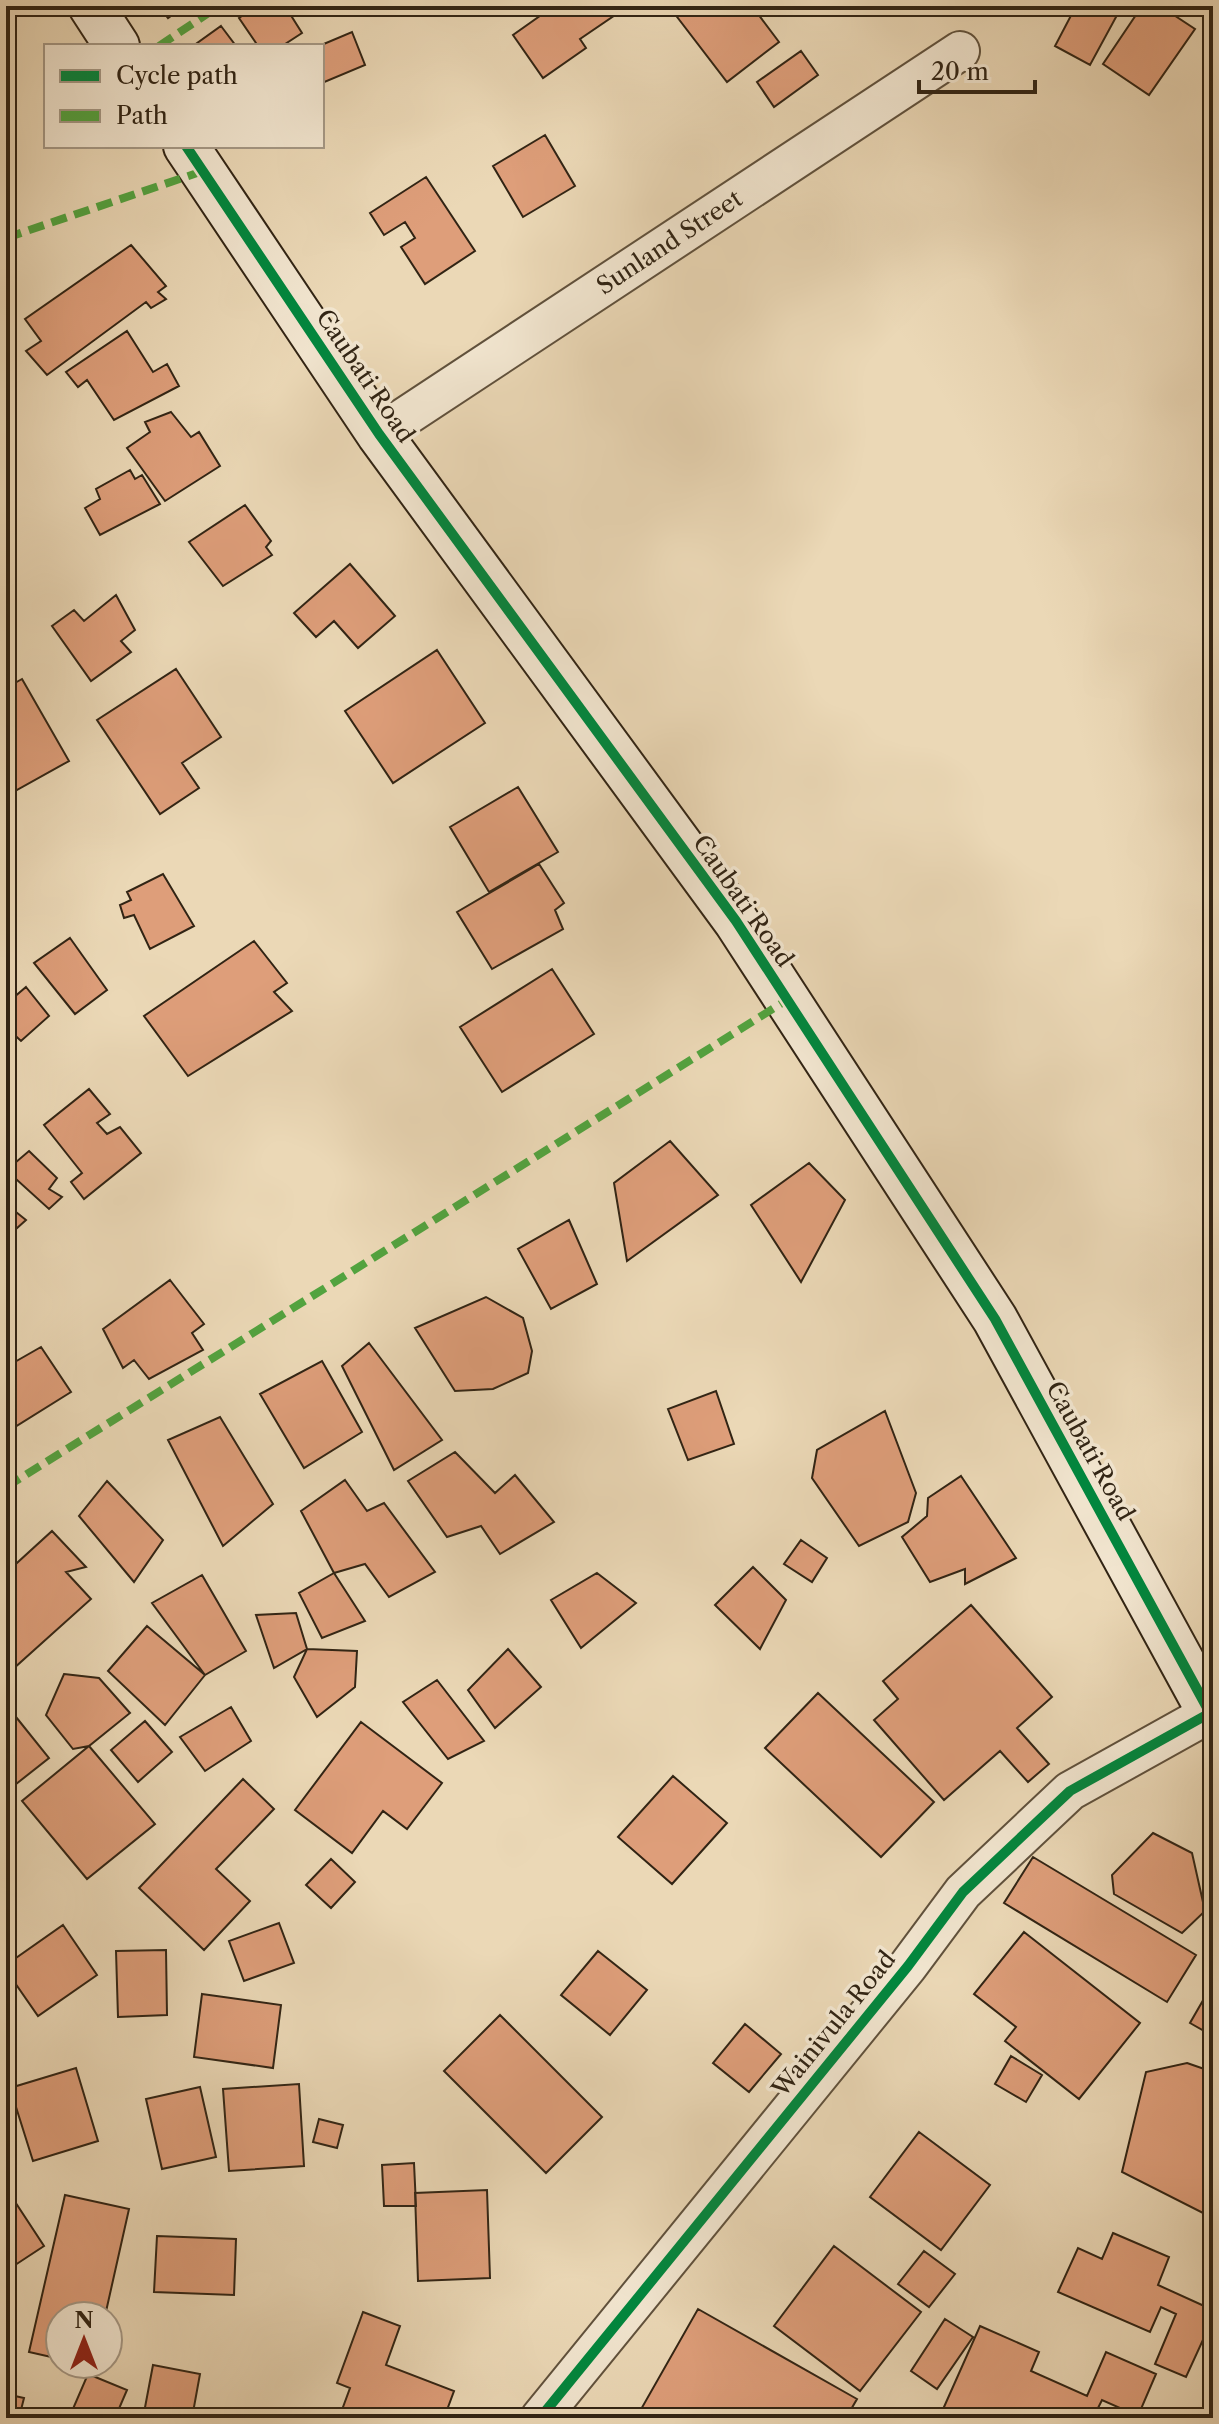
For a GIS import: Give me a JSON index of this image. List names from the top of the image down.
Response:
{
  "streets": {
    "street": ["Sunland Street", "Caubati Road", "Wainivula Road"]
  },
  "crossings": [
    ["Sunland Street", "Caubati Road"],
    ["Caubati Road", "Wainivula Road"]
  ],
  "legend": ["Cycle path", "Path"],
  "scale_bar": "20 m",
  "north": "top"
}
